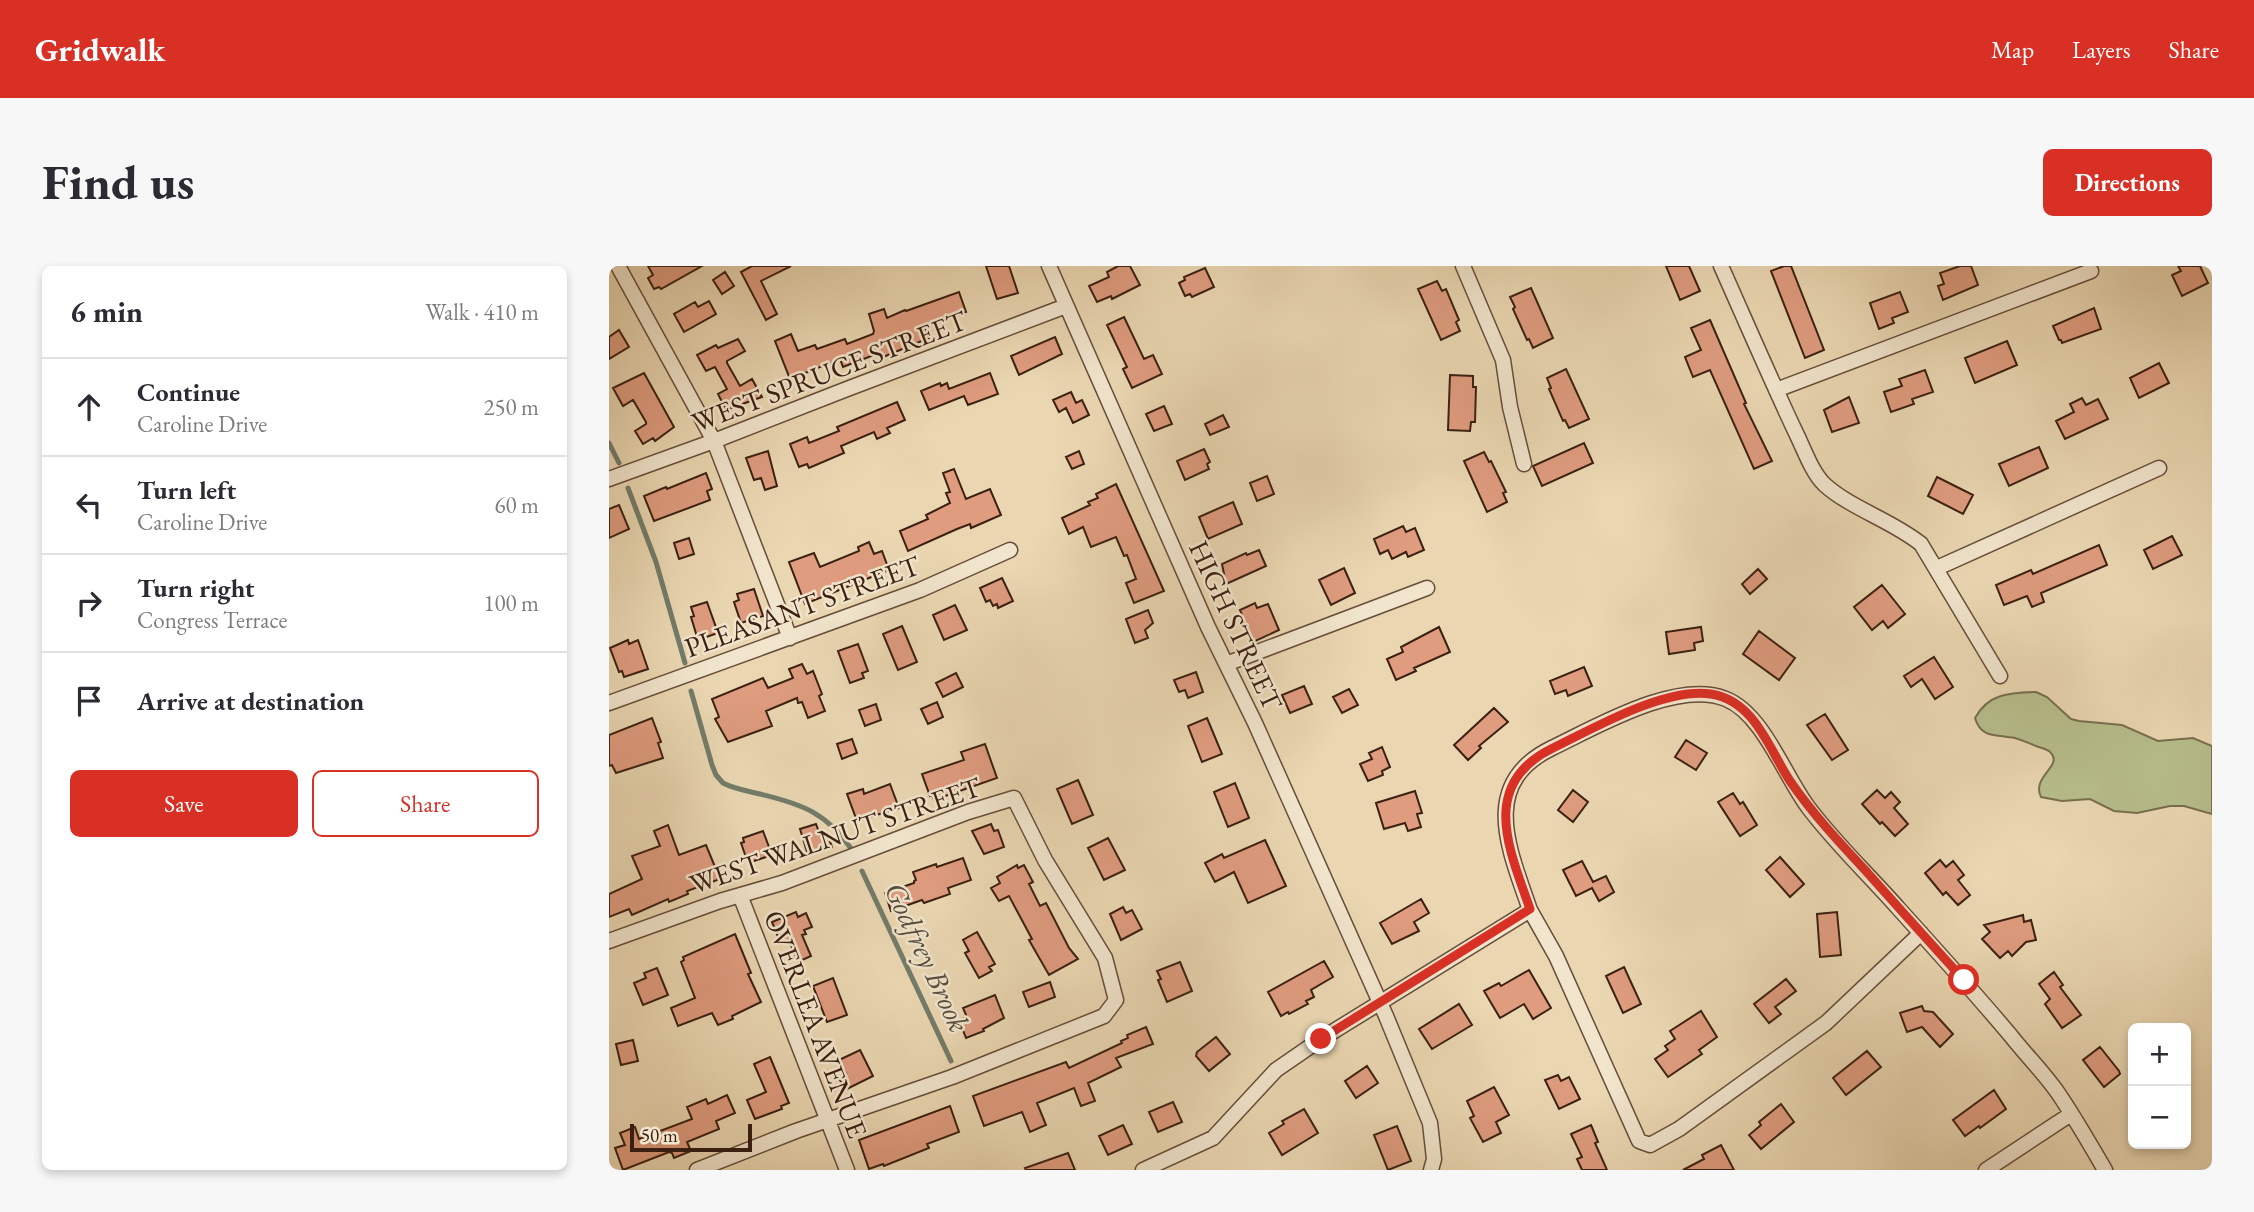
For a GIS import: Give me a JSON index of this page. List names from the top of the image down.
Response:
{
  "streets": {
    "street": [
      "WEST SPRUCE STREET",
      "PLEASANT STREET",
      "HIGH STREET",
      "WEST WALNUT STREET",
      "OVERLEA AVENUE"
    ]
  },
  "crossings": [
    ["WEST SPRUCE STREET", "HIGH STREET"],
    ["WEST WALNUT STREET", "OVERLEA AVENUE"]
  ],
  "water": ["Godfrey Brook"],
  "scale_bar": "50 m",
  "page": {
    "header": "Gridwalk",
    "nav": ["Map", "Layers", "Share"],
    "buttons": [
      "Directions",
      ["Save", "Share"]
    ],
    "title": "Find us",
    "heading": ["6 min", "Walk · 410 m"],
    "list": [
      ["Continue", "Caroline Drive", "250 m"],
      ["Turn left", "Caroline Drive", "60 m"],
      ["Turn right", "Congress Terrace", "100 m"],
      "Arrive at destination"
    ],
    "map_buttons": ["+", "−"],
    "scale": "50 m"
  }
}
